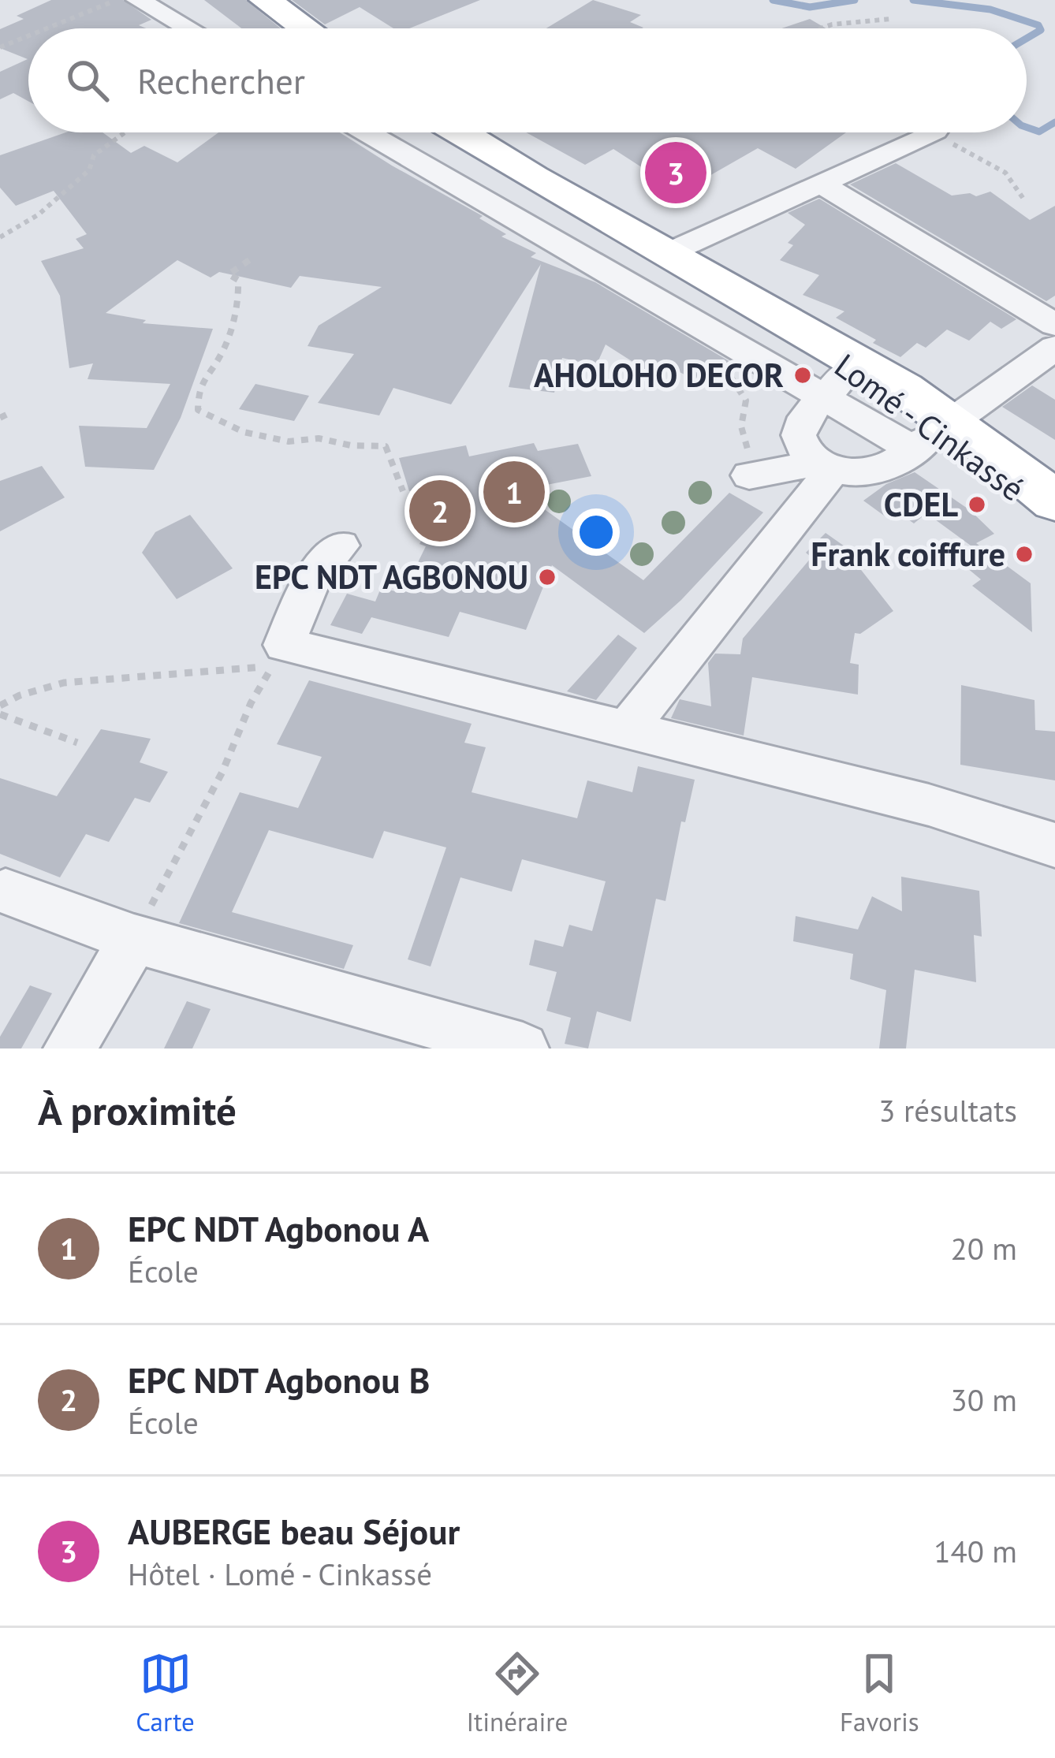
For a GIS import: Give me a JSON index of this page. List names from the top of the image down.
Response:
{
  "streets": {
    "highway": ["Lomé - Cinkassé"]
  },
  "places": [
    "AHOLOHO DECOR",
    "CDEL",
    "Frank coiffure",
    "EPC NDT AGBONOU"
  ],
  "page": {
    "search": "Rechercher",
    "pins": ["3", "1", "2"],
    "heading": ["À proximité", "3 résultats"],
    "list": [
      {
        "mark": "1",
        "name": "EPC NDT Agbonou A",
        "note": "École",
        "value": "20 m"
      },
      {
        "mark": "2",
        "name": "EPC NDT Agbonou B",
        "note": "École",
        "value": "30 m"
      },
      {
        "mark": "3",
        "name": "AUBERGE beau Séjour",
        "note": "Hôtel · Lomé - Cinkassé",
        "value": "140 m"
      }
    ],
    "nav": ["Carte", "Itinéraire", "Favoris"]
  }
}
